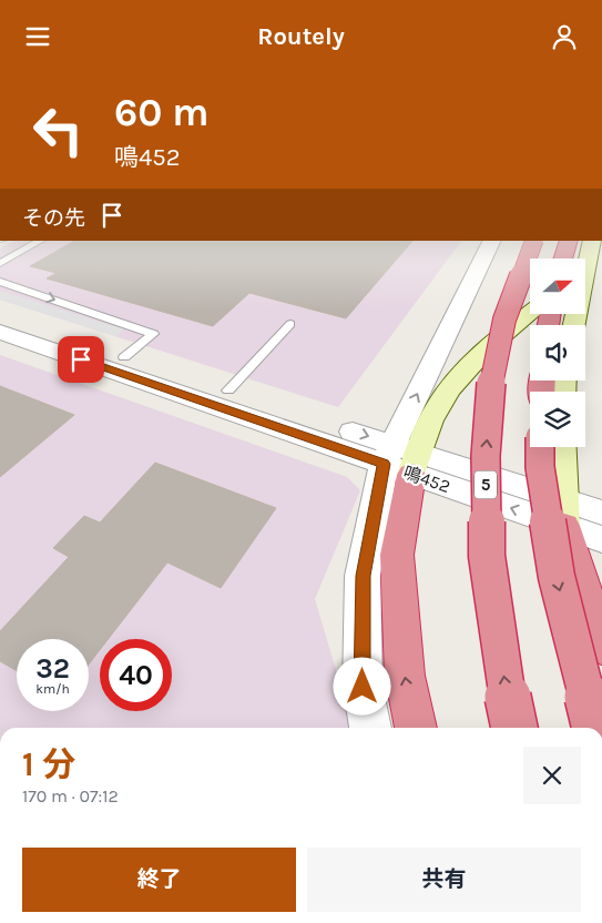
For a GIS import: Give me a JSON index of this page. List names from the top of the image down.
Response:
{
  "streets": {
    "highway": ["5"],
    "street": ["鳴452"]
  },
  "north": "right",
  "page": {
    "header": "Routely",
    "turn": ["60 m", "鳴452"],
    "then": "その先",
    "speed": "32 km/h",
    "limit": "40",
    "heading": ["1 分", "170 m · 07:12"],
    "buttons": ["終了", "共有"]
  }
}
